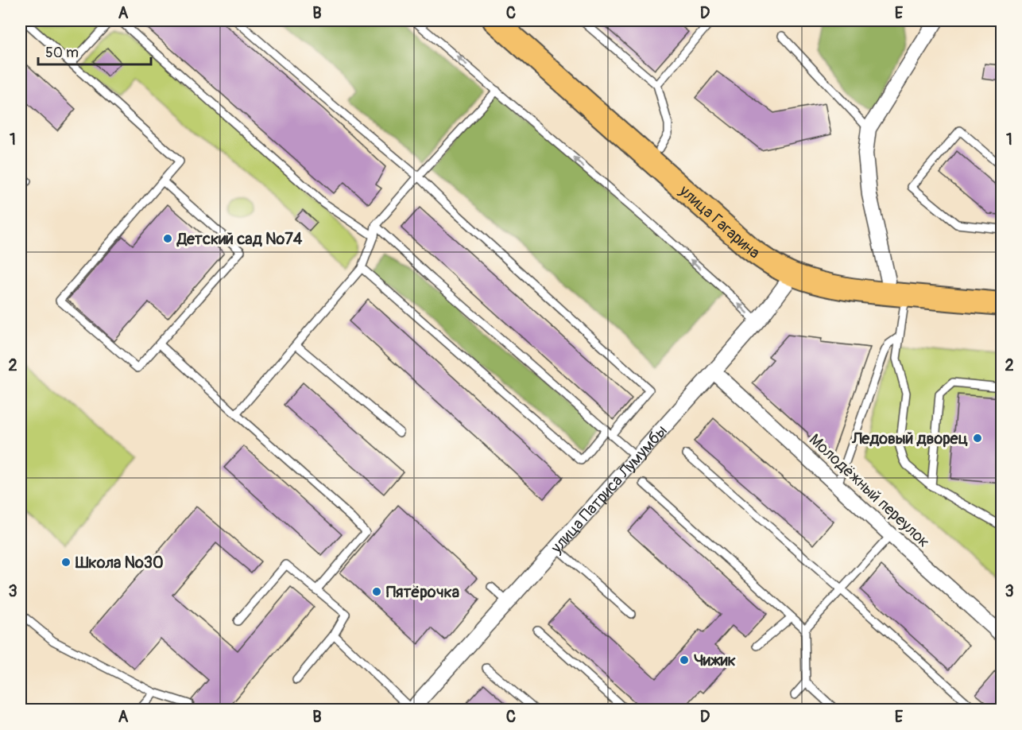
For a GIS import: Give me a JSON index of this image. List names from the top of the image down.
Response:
{
  "streets": {
    "main road": ["улица Гагарина"],
    "street": ["улица Патриса Лумумбы", "Молодёжный переулок"]
  },
  "crossings": [
    ["улица Гагарина", "улица Патриса Лумумбы"],
    ["улица Патриса Лумумбы", "Молодёжный переулок"]
  ],
  "places": [
    "Детский сад №74",
    "Ледовый дворец",
    "Школа №30",
    "Пятёрочка",
    "Чижик"
  ],
  "scale_bar": "50 m",
  "grid": {
    "columns": [
      "A",
      "B",
      "C",
      "D",
      "E"
    ],
    "rows": ["1", "2", "3"]
  }
}
